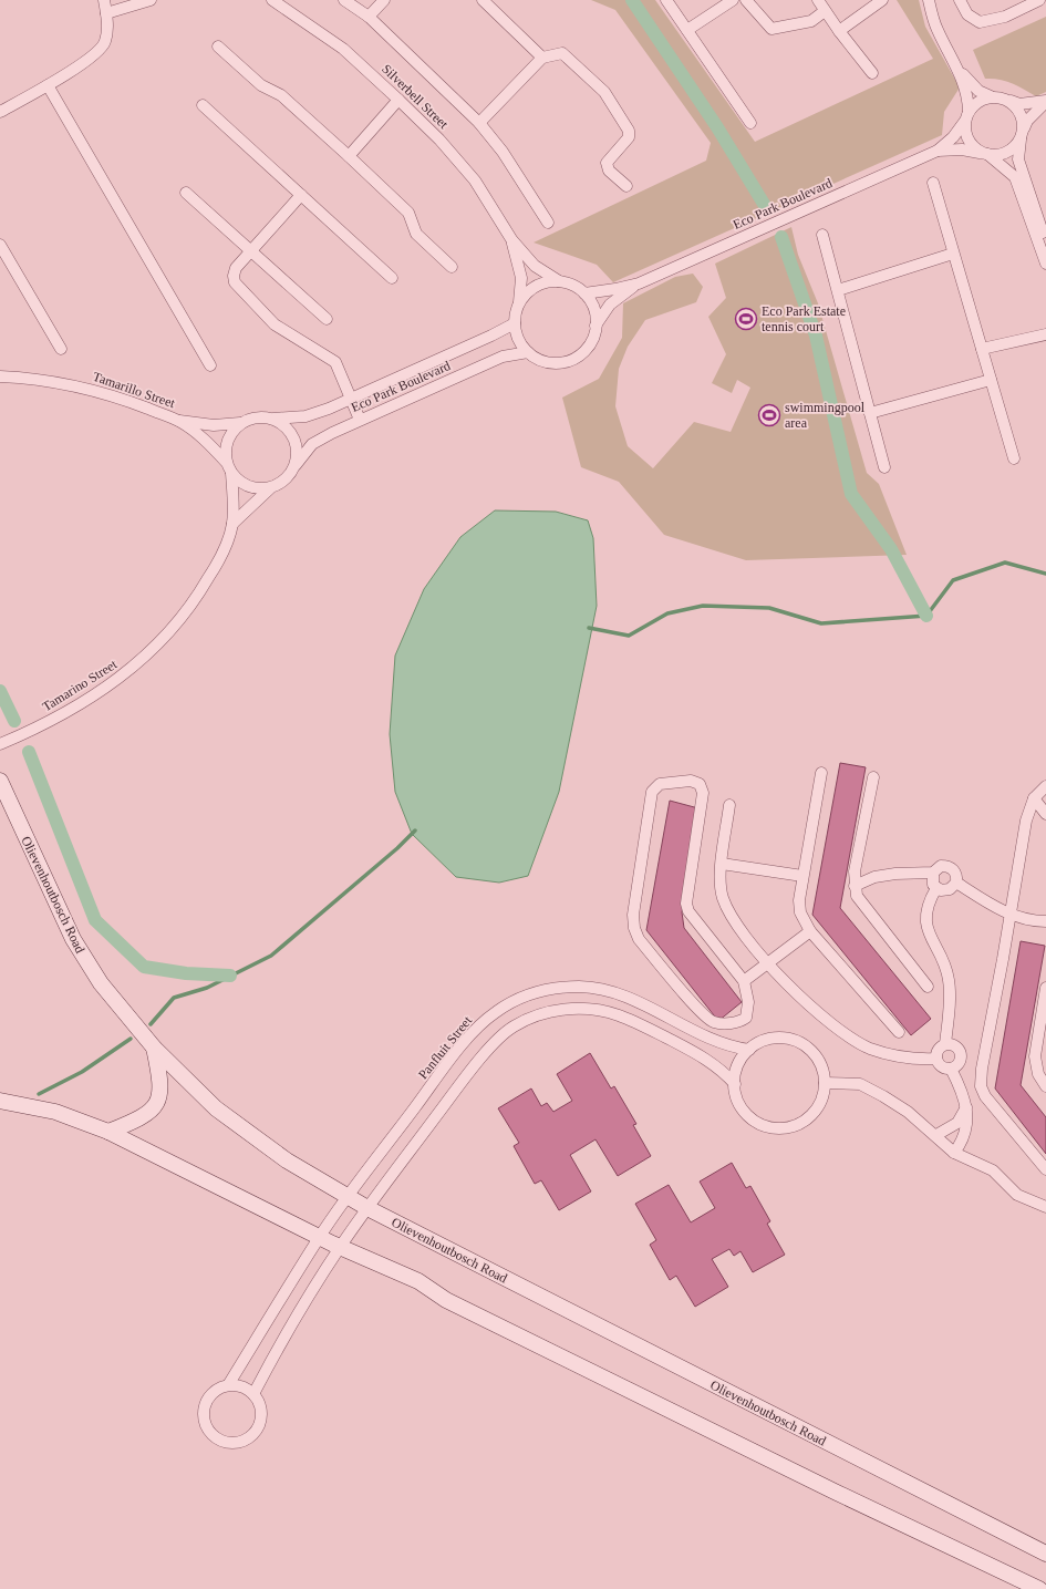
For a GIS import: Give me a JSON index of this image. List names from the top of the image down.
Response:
{
  "streets": {
    "main road": ["Olievenhoutbosch Road"],
    "street": [
      "Silverbell Street",
      "Eco Park Boulevard",
      "Tamarillo Street",
      "Tamarino Street",
      "Panfluit Street"
    ]
  },
  "crossings": [
    ["Silverbell Street", "Eco Park Boulevard"],
    ["Eco Park Boulevard", "Tamarillo Street"],
    ["Eco Park Boulevard", "Tamarino Street"],
    ["Tamarillo Street", "Tamarino Street"],
    ["Olievenhoutbosch Road", "Panfluit Street"]
  ],
  "places": {
    "sports": ["Eco Park Estate tennis court", "swimmingpool area"]
  }
}
